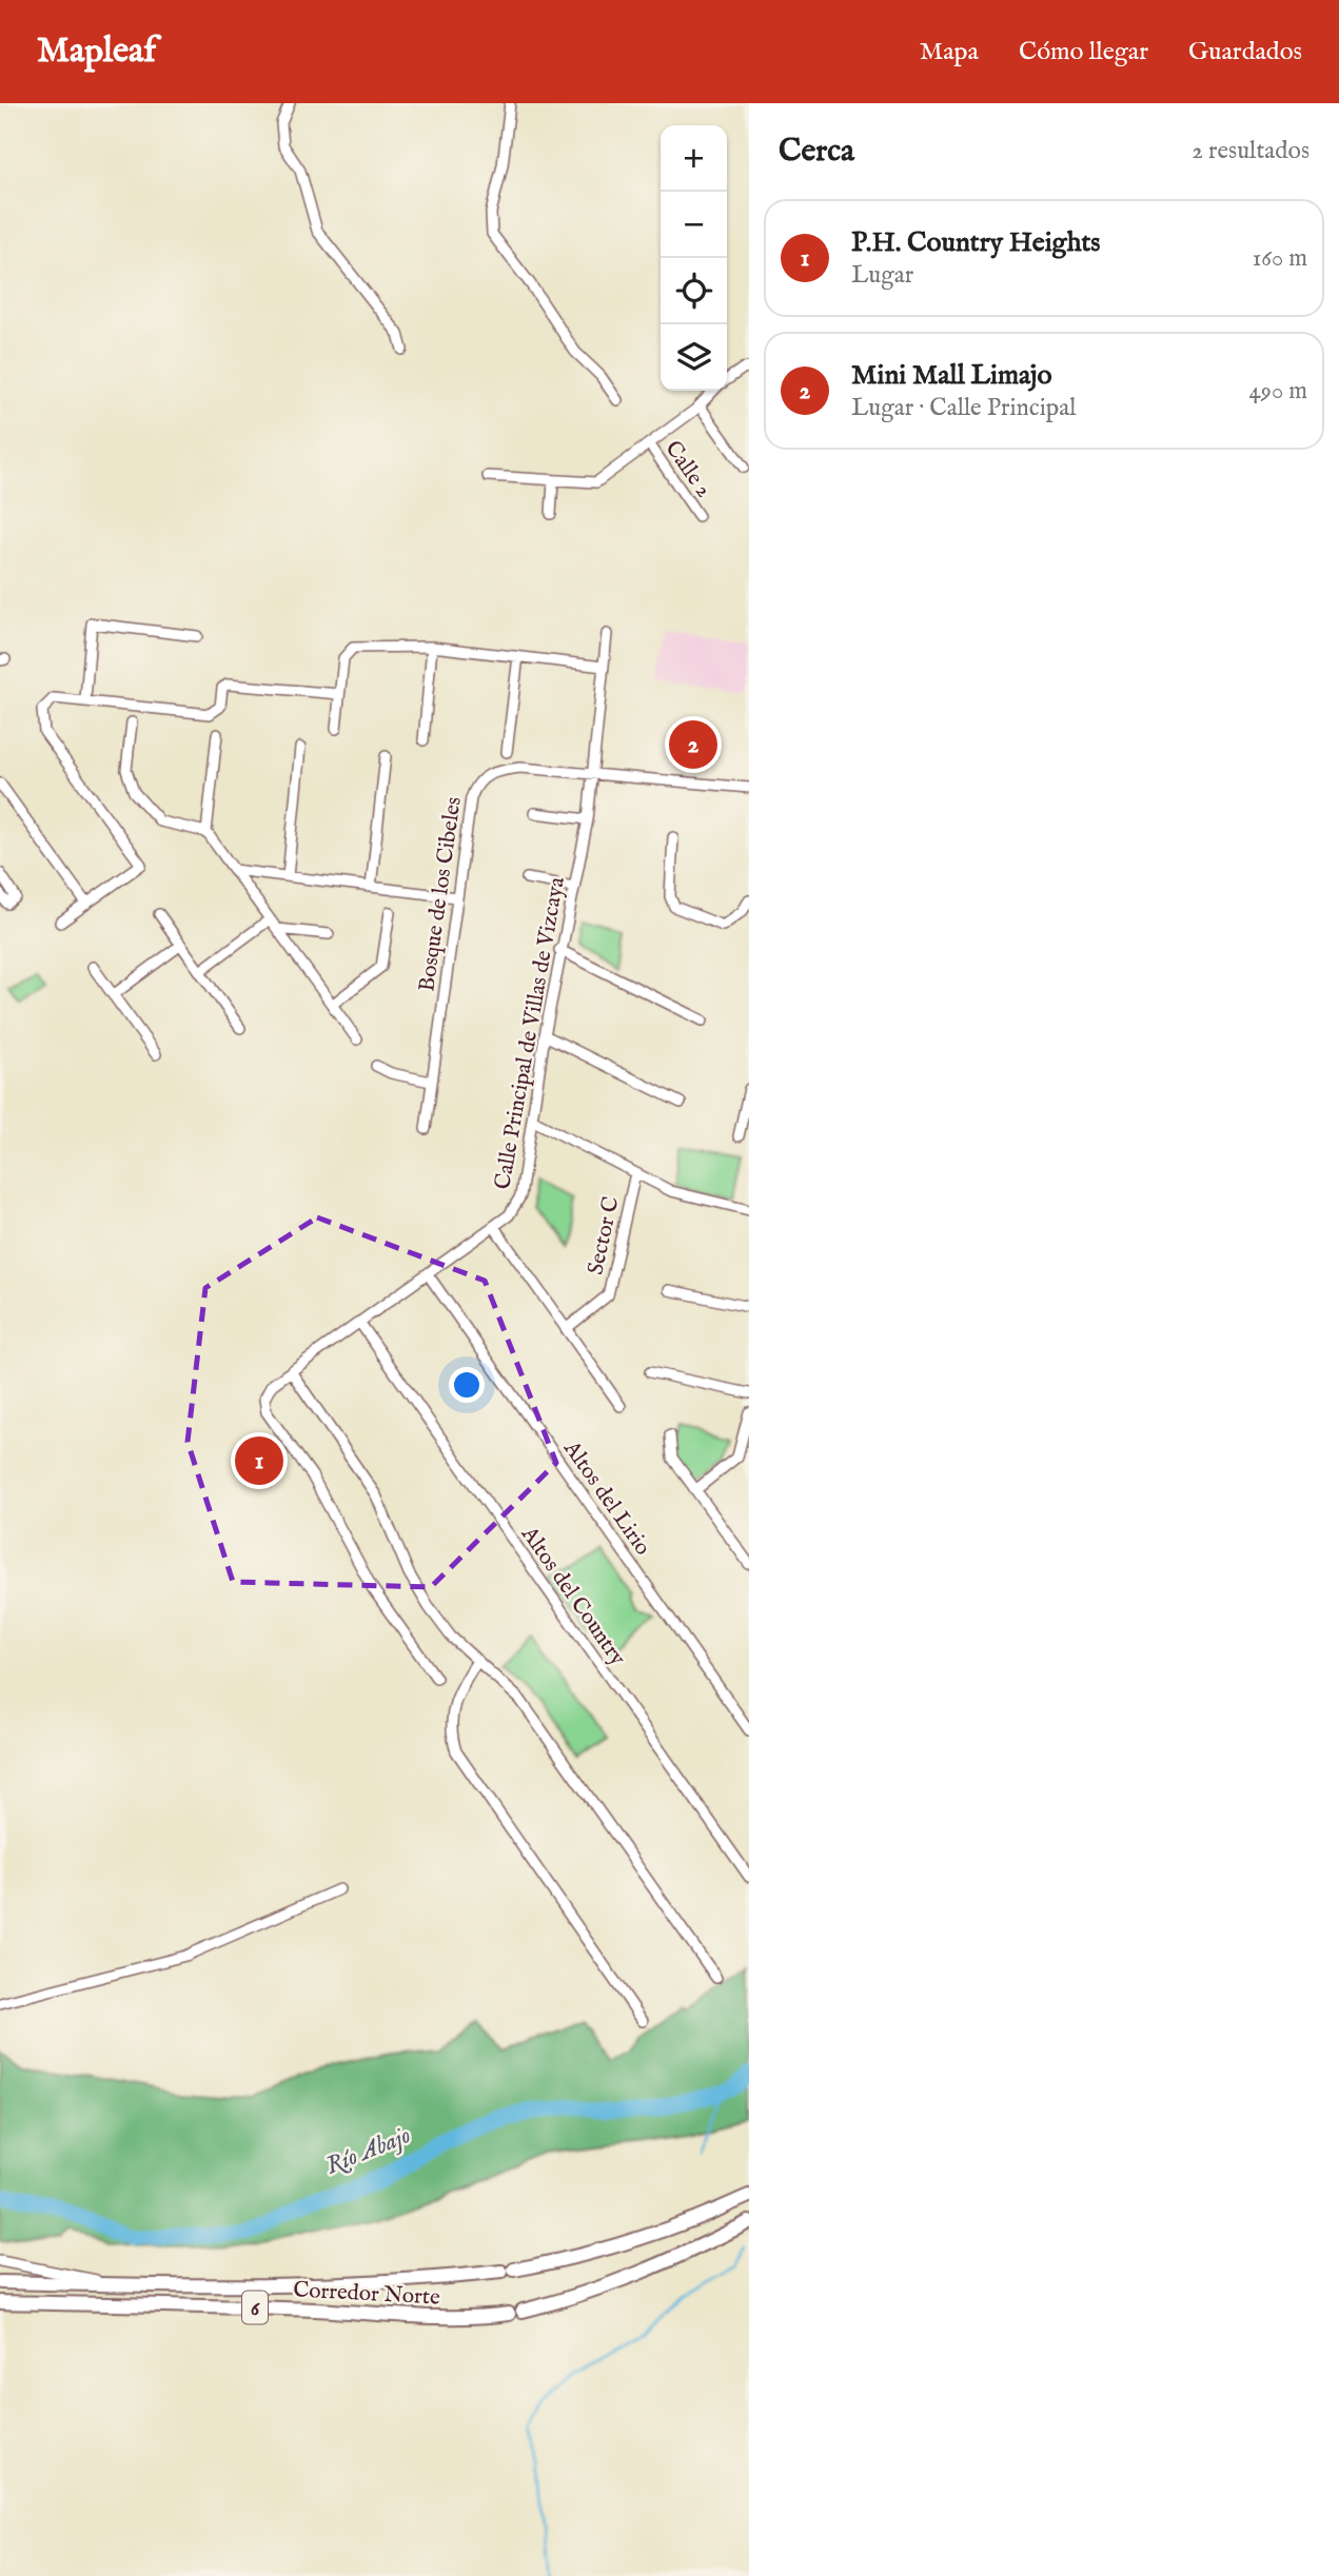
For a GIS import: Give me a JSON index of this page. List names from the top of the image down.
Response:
{
  "streets": {
    "highway": ["Corredor Norte", "6"],
    "street": [
      "Calle 2",
      "Bosque de los Cibeles",
      "Calle Principal de Villas de Vizcaya",
      "Sector C",
      "Altos del Lirio",
      "Altos del Country"
    ]
  },
  "crossings": [
    ["Bosque de los Cibeles", "Calle Principal de Villas de Vizcaya"],
    ["Calle Principal de Villas de Vizcaya", "Altos del Lirio"],
    ["Calle Principal de Villas de Vizcaya", "Altos del Country"]
  ],
  "water": ["Río Abajo"],
  "page": {
    "header": "Mapleaf",
    "nav": ["Mapa", "Cómo llegar", "Guardados"],
    "heading": ["Cerca", "2 resultados"],
    "map_buttons": ["+", "−"],
    "list": [
      {
        "mark": "1",
        "name": "P.H. Country Heights",
        "note": "Lugar",
        "value": "160 m"
      },
      {
        "mark": "2",
        "name": "Mini Mall Limajo",
        "note": "Lugar · Calle Principal",
        "value": "490 m"
      }
    ],
    "pins": ["2", "1"]
  }
}
